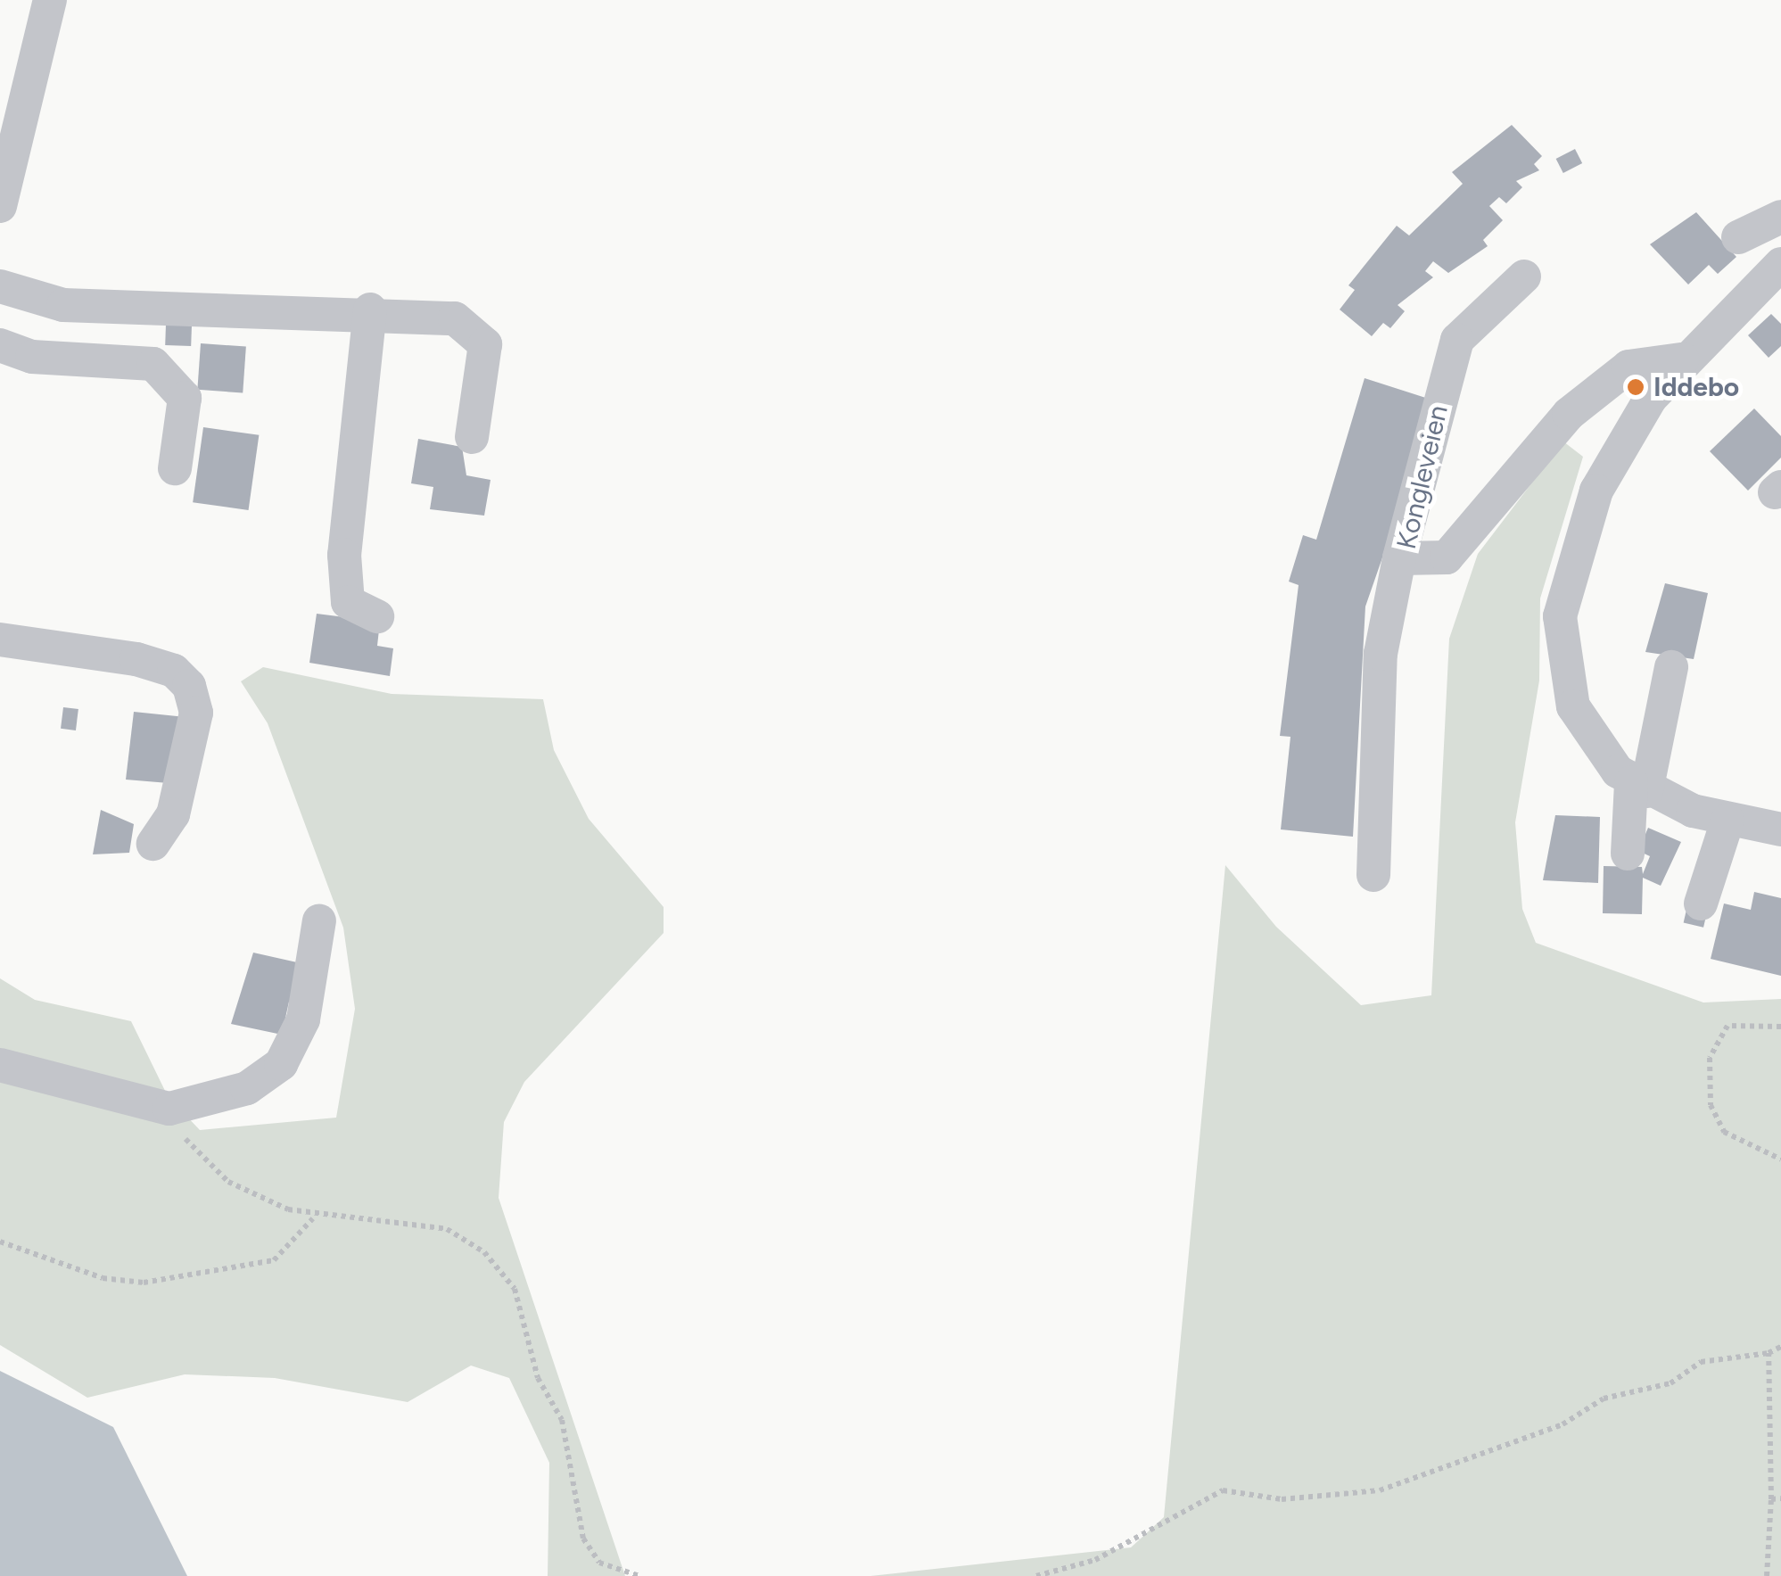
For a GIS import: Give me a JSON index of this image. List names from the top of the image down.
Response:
{
  "streets": {
    "street": ["Kongleveien"]
  },
  "places": ["Iddebo"]
}
